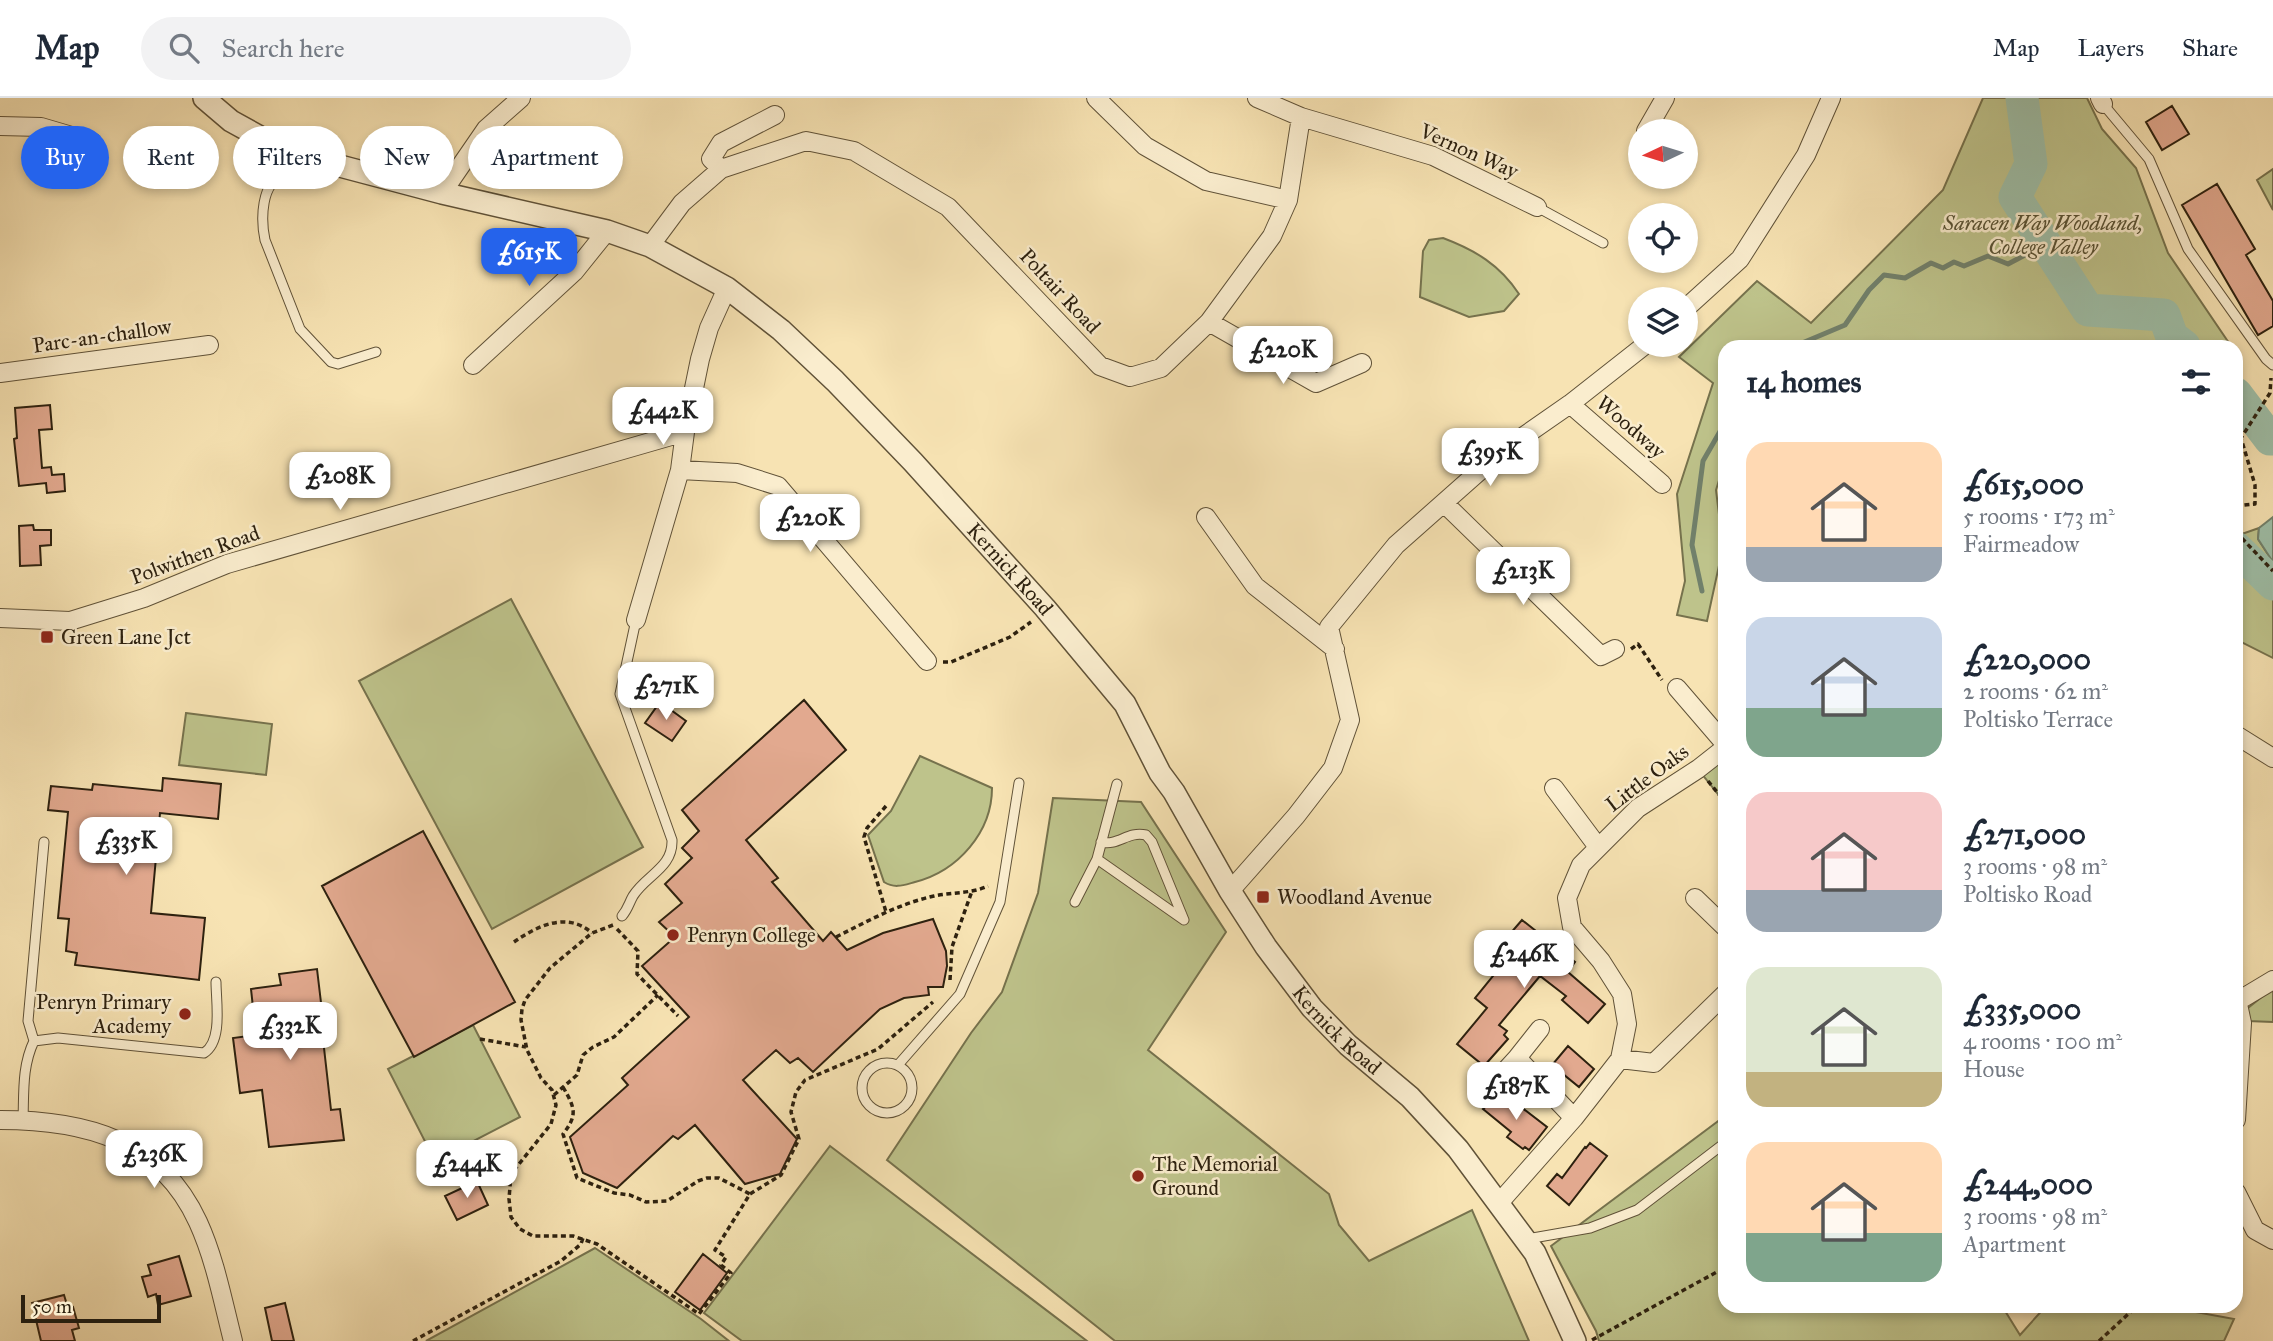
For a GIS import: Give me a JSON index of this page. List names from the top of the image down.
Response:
{
  "streets": {
    "street": [
      "Vernon Way",
      "Poltair Road",
      "Parc-an-challow",
      "Woodway",
      "Polwithen Road",
      "Kernick Road",
      "Little Oaks"
    ]
  },
  "crossings": [
    ["Vernon Way", "Poltair Road"],
    ["Poltair Road", "Kernick Road"],
    ["Kernick Road", "Little Oaks"]
  ],
  "parks": ["Saracen Way Woodland, College Valley"],
  "places": {
    "transit": ["Green Lane Jct", "Woodland Avenue"],
    "other": ["Penryn College", "Penryn Primary Academy", "The Memorial Ground"]
  },
  "scale_bar": "50 m",
  "north": "left",
  "page": {
    "header": "Map",
    "search": "Search here",
    "nav": ["Map", "Layers", "Share"],
    "chip": [
      "Buy",
      "Rent",
      "Filters",
      "New",
      "Apartment"
    ],
    "price": [
      "£615K",
      "£220K",
      "£442K",
      "£395K",
      "£208K",
      "£220K",
      "£213K",
      "£271K",
      "£335K",
      "£246K",
      "£332K",
      "£187K",
      "£236K",
      "£244K"
    ],
    "heading": "14 homes",
    "list": [
      {
        "name": "£615,000",
        "note": "5 rooms · 173 m² · Fairmeadow"
      },
      {
        "name": "£220,000",
        "note": "2 rooms · 62 m² · Poltisko Terrace"
      },
      {
        "name": "£271,000",
        "note": "3 rooms · 98 m² · Poltisko Road"
      },
      {
        "name": "£335,000",
        "note": "4 rooms · 100 m² · House"
      },
      {
        "name": "£244,000",
        "note": "3 rooms · 98 m² · Apartment"
      }
    ],
    "scale": "50 m"
  }
}
